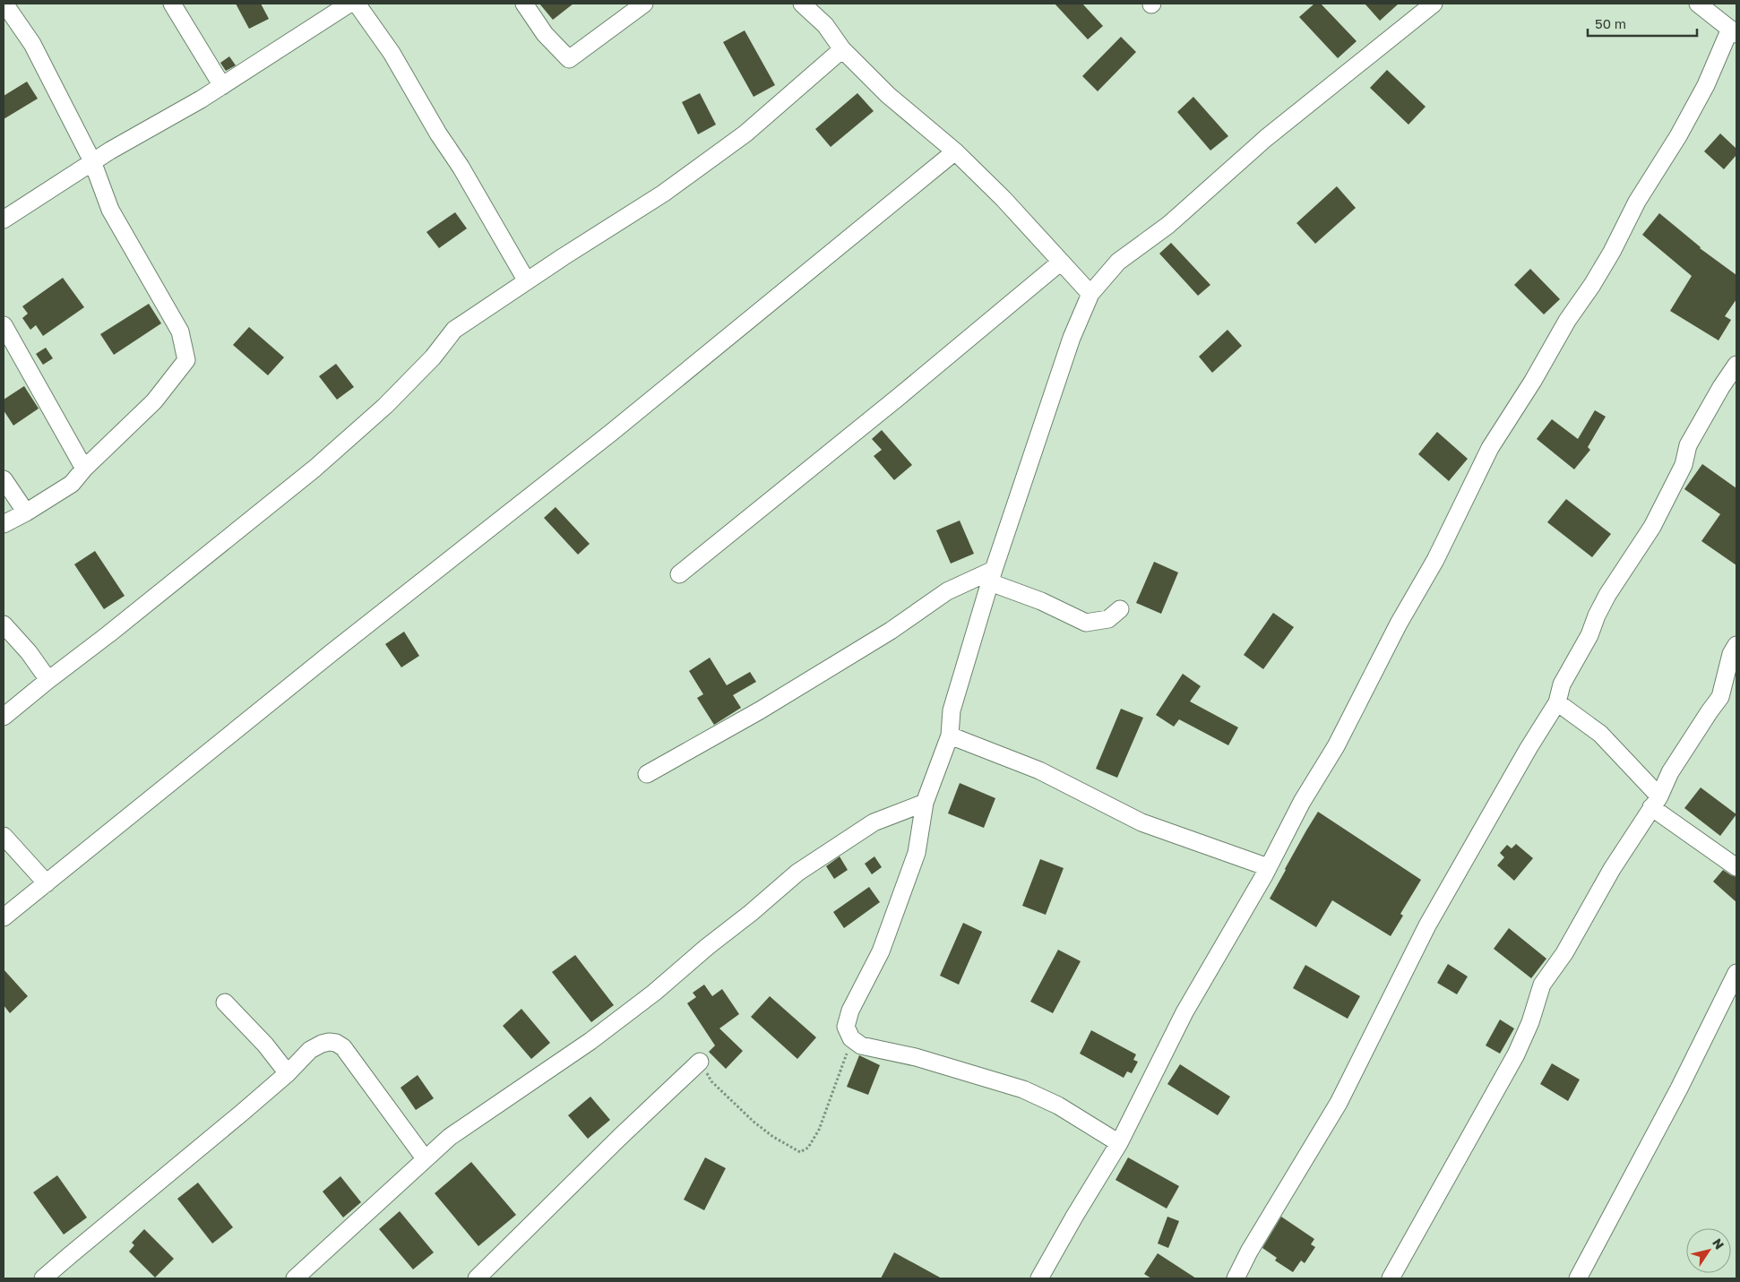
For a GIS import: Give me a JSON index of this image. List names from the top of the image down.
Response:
{
  "scale_bar": "50 m",
  "north": "top right"
}
